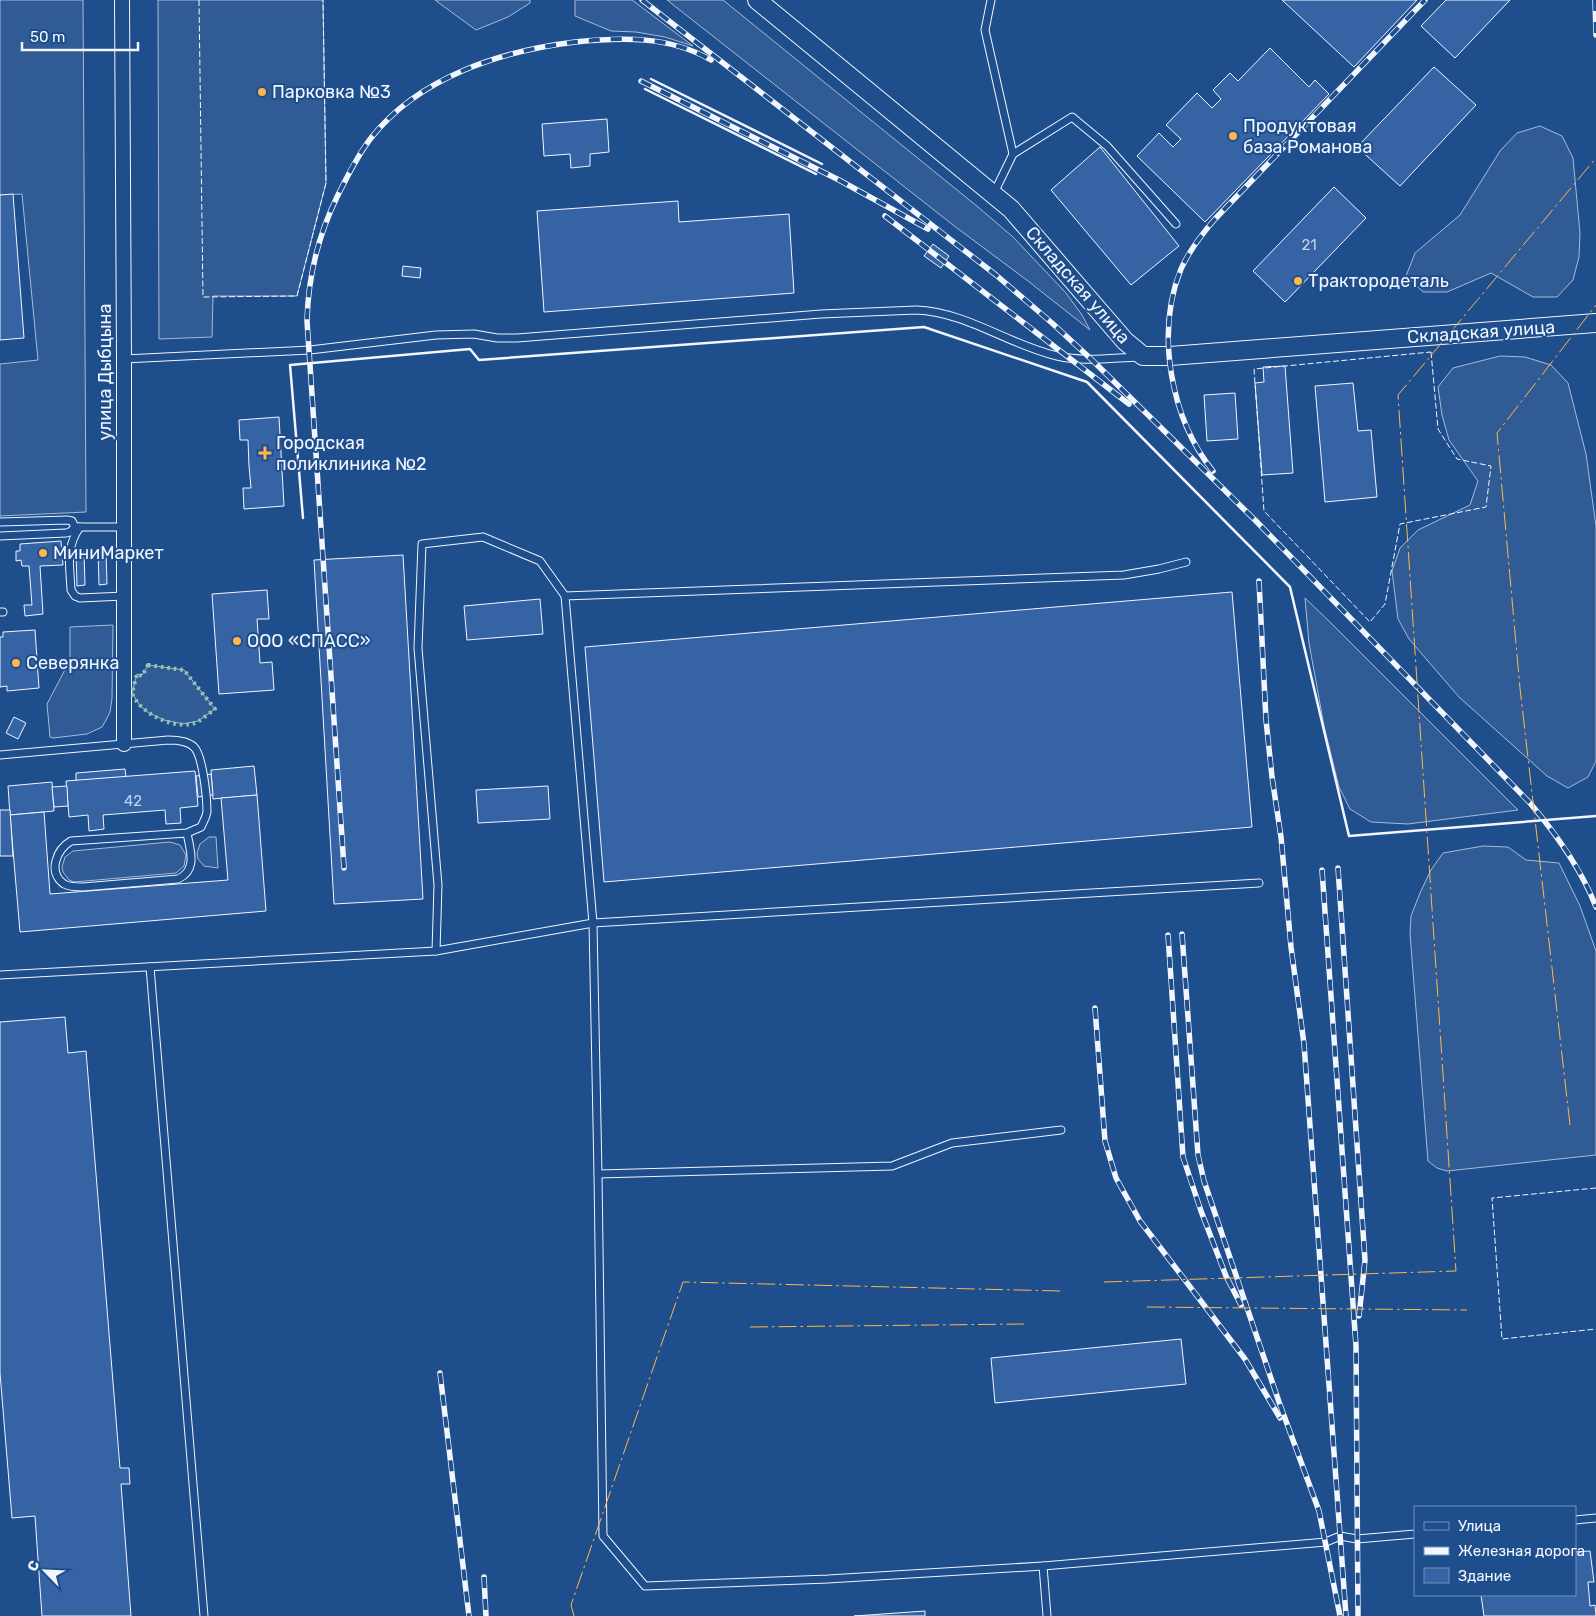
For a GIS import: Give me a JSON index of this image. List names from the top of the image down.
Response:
{
  "streets": {
    "street": ["Складская улица", "улица Дыбцына"]
  },
  "places": {
    "other": [
      "Парковка №3",
      "Продуктовая база Романова",
      "Трактородеталь",
      "MиниMаркет",
      "ООО «СПАСС»",
      "Северянка"
    ],
    "health": ["Городская поликлиника №2"]
  },
  "house_numbers": ["21", "42"],
  "legend": ["Улица", "Железная дорога", "Здание"],
  "scale_bar": "50 m",
  "north": "top left"
}
